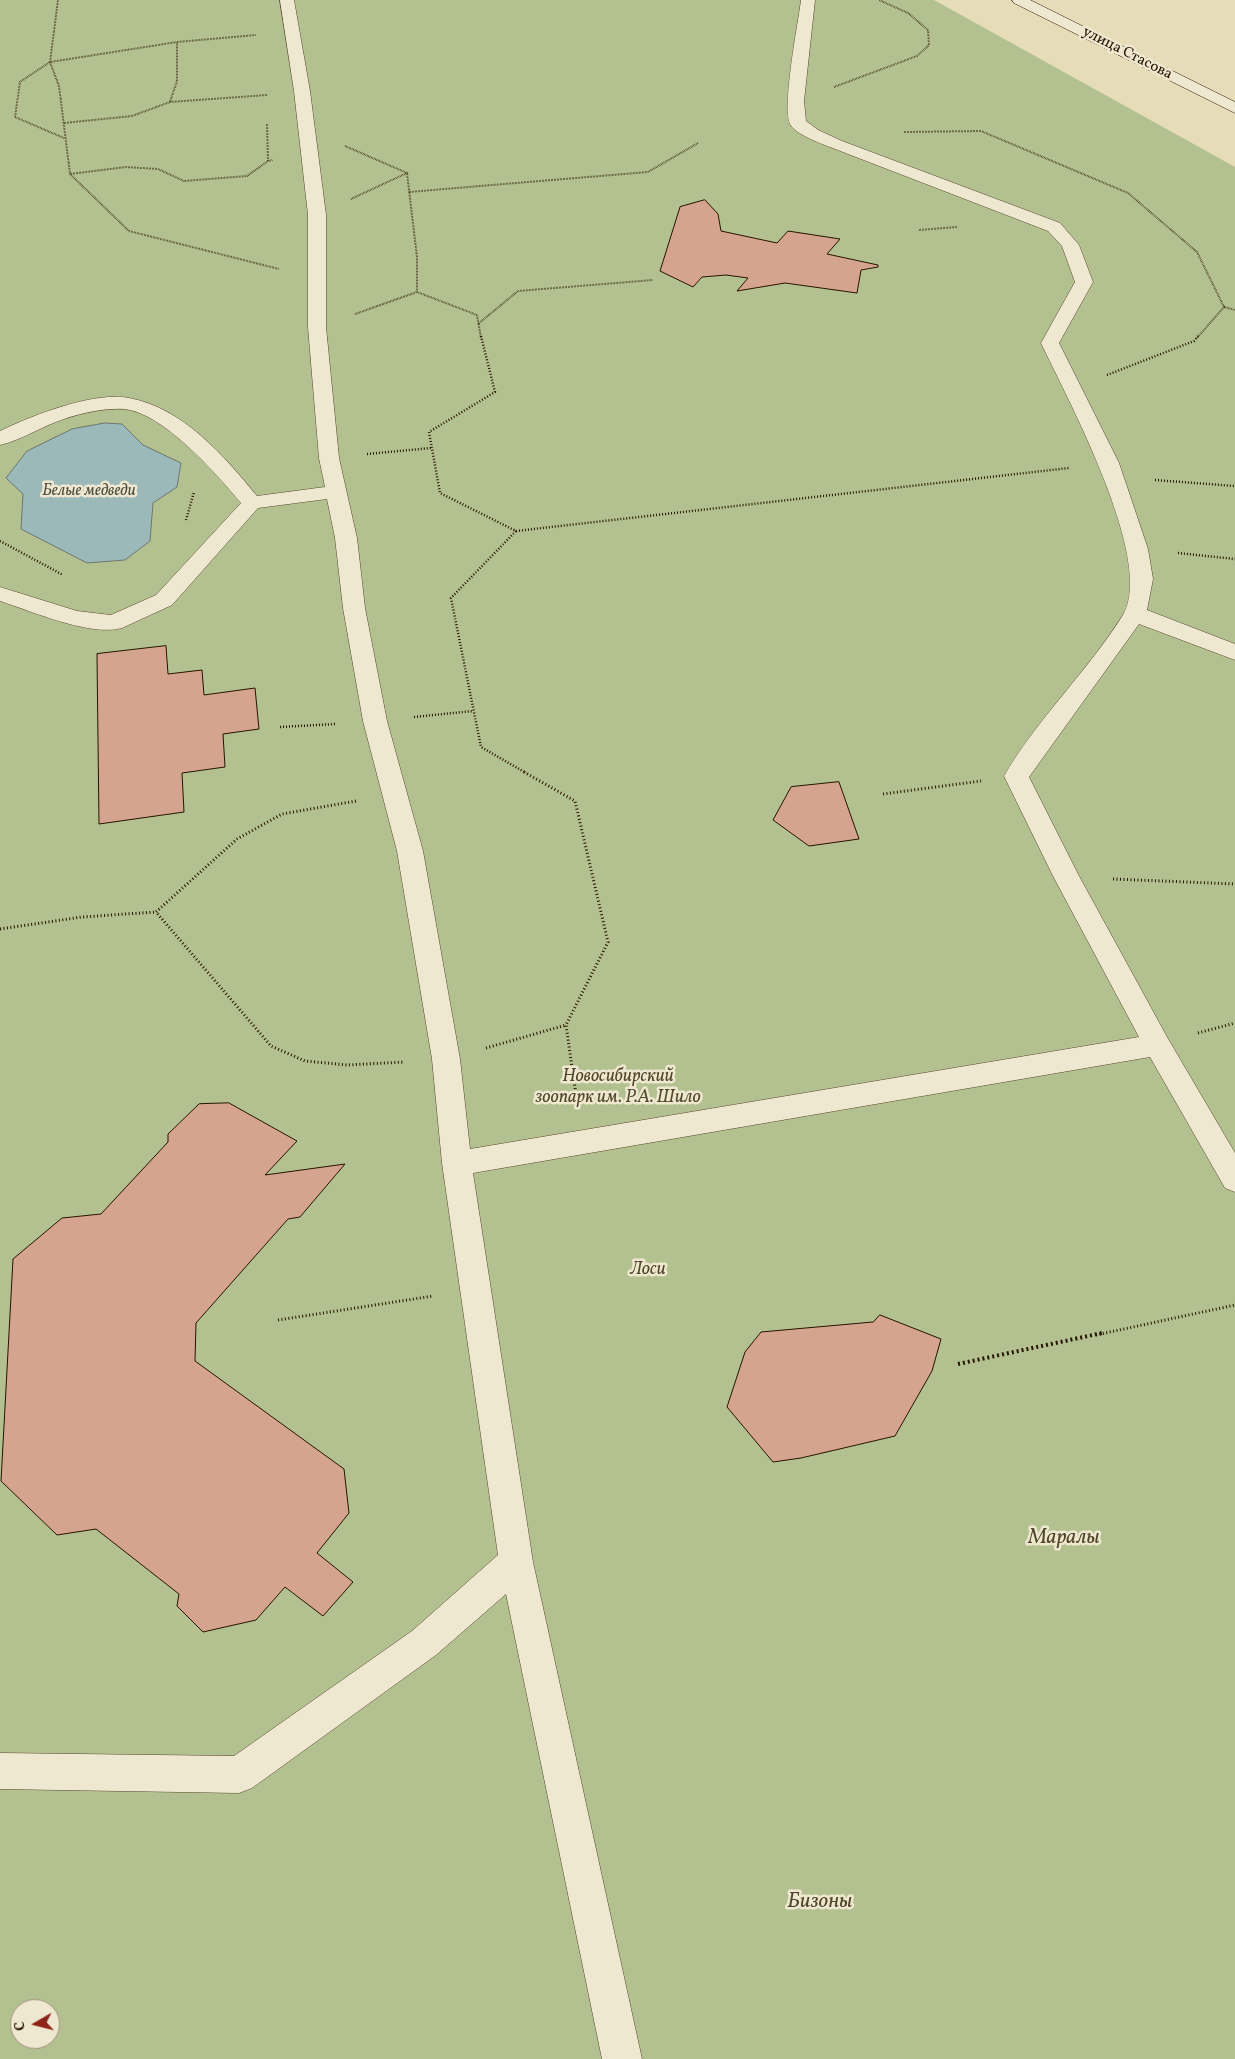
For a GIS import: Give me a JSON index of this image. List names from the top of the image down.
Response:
{
  "streets": {
    "street": ["улица Стасова"]
  },
  "water": ["Белые медведи"],
  "parks": [
    "Новосибирский зоопарк им. Р.А. Шило",
    "Лоси",
    "Маралы",
    "Бизоны"
  ],
  "north": "left"
}
